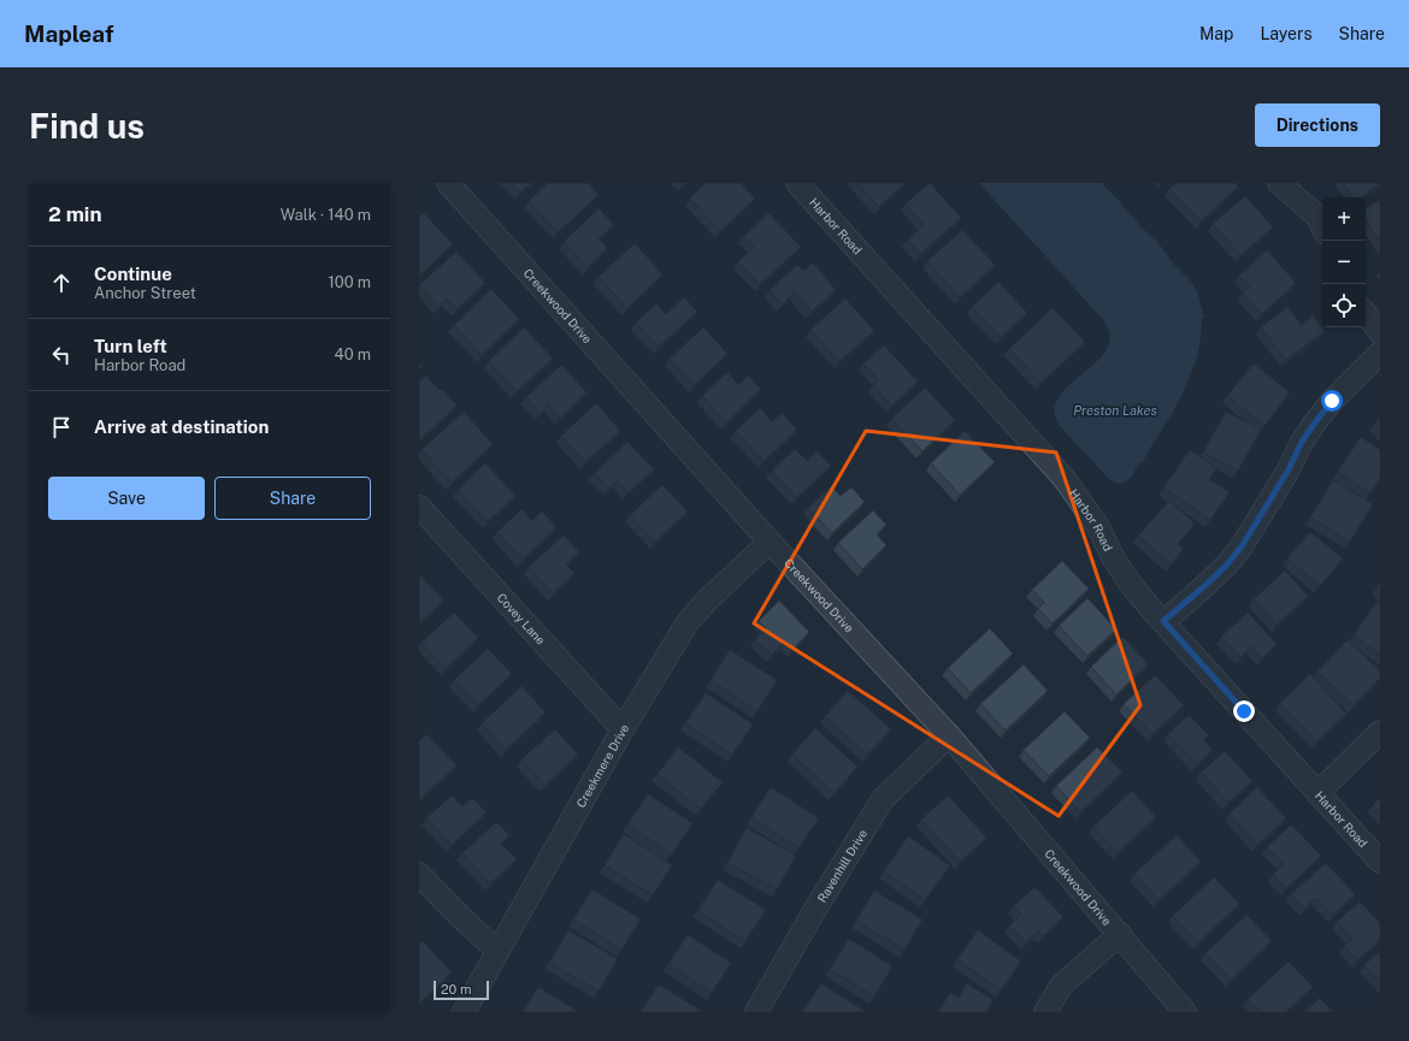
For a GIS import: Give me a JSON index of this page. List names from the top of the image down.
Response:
{
  "streets": {
    "street": [
      "Harbor Road",
      "Creekwood Drive",
      "Covey Lane",
      "Creekmere Drive",
      "Ravenhill Drive"
    ]
  },
  "crossings": [
    ["Creekwood Drive", "Creekmere Drive"],
    ["Creekwood Drive", "Ravenhill Drive"],
    ["Covey Lane", "Creekmere Drive"]
  ],
  "water": ["Preston Lakes"],
  "scale_bar": "20 m",
  "page": {
    "header": "Mapleaf",
    "nav": ["Map", "Layers", "Share"],
    "buttons": [
      "Directions",
      ["Save", "Share"]
    ],
    "title": "Find us",
    "heading": ["2 min", "Walk · 140 m"],
    "map_buttons": ["+", "−"],
    "list": [
      ["Continue", "Anchor Street", "100 m"],
      ["Turn left", "Harbor Road", "40 m"],
      "Arrive at destination"
    ],
    "scale": "20 m"
  }
}
